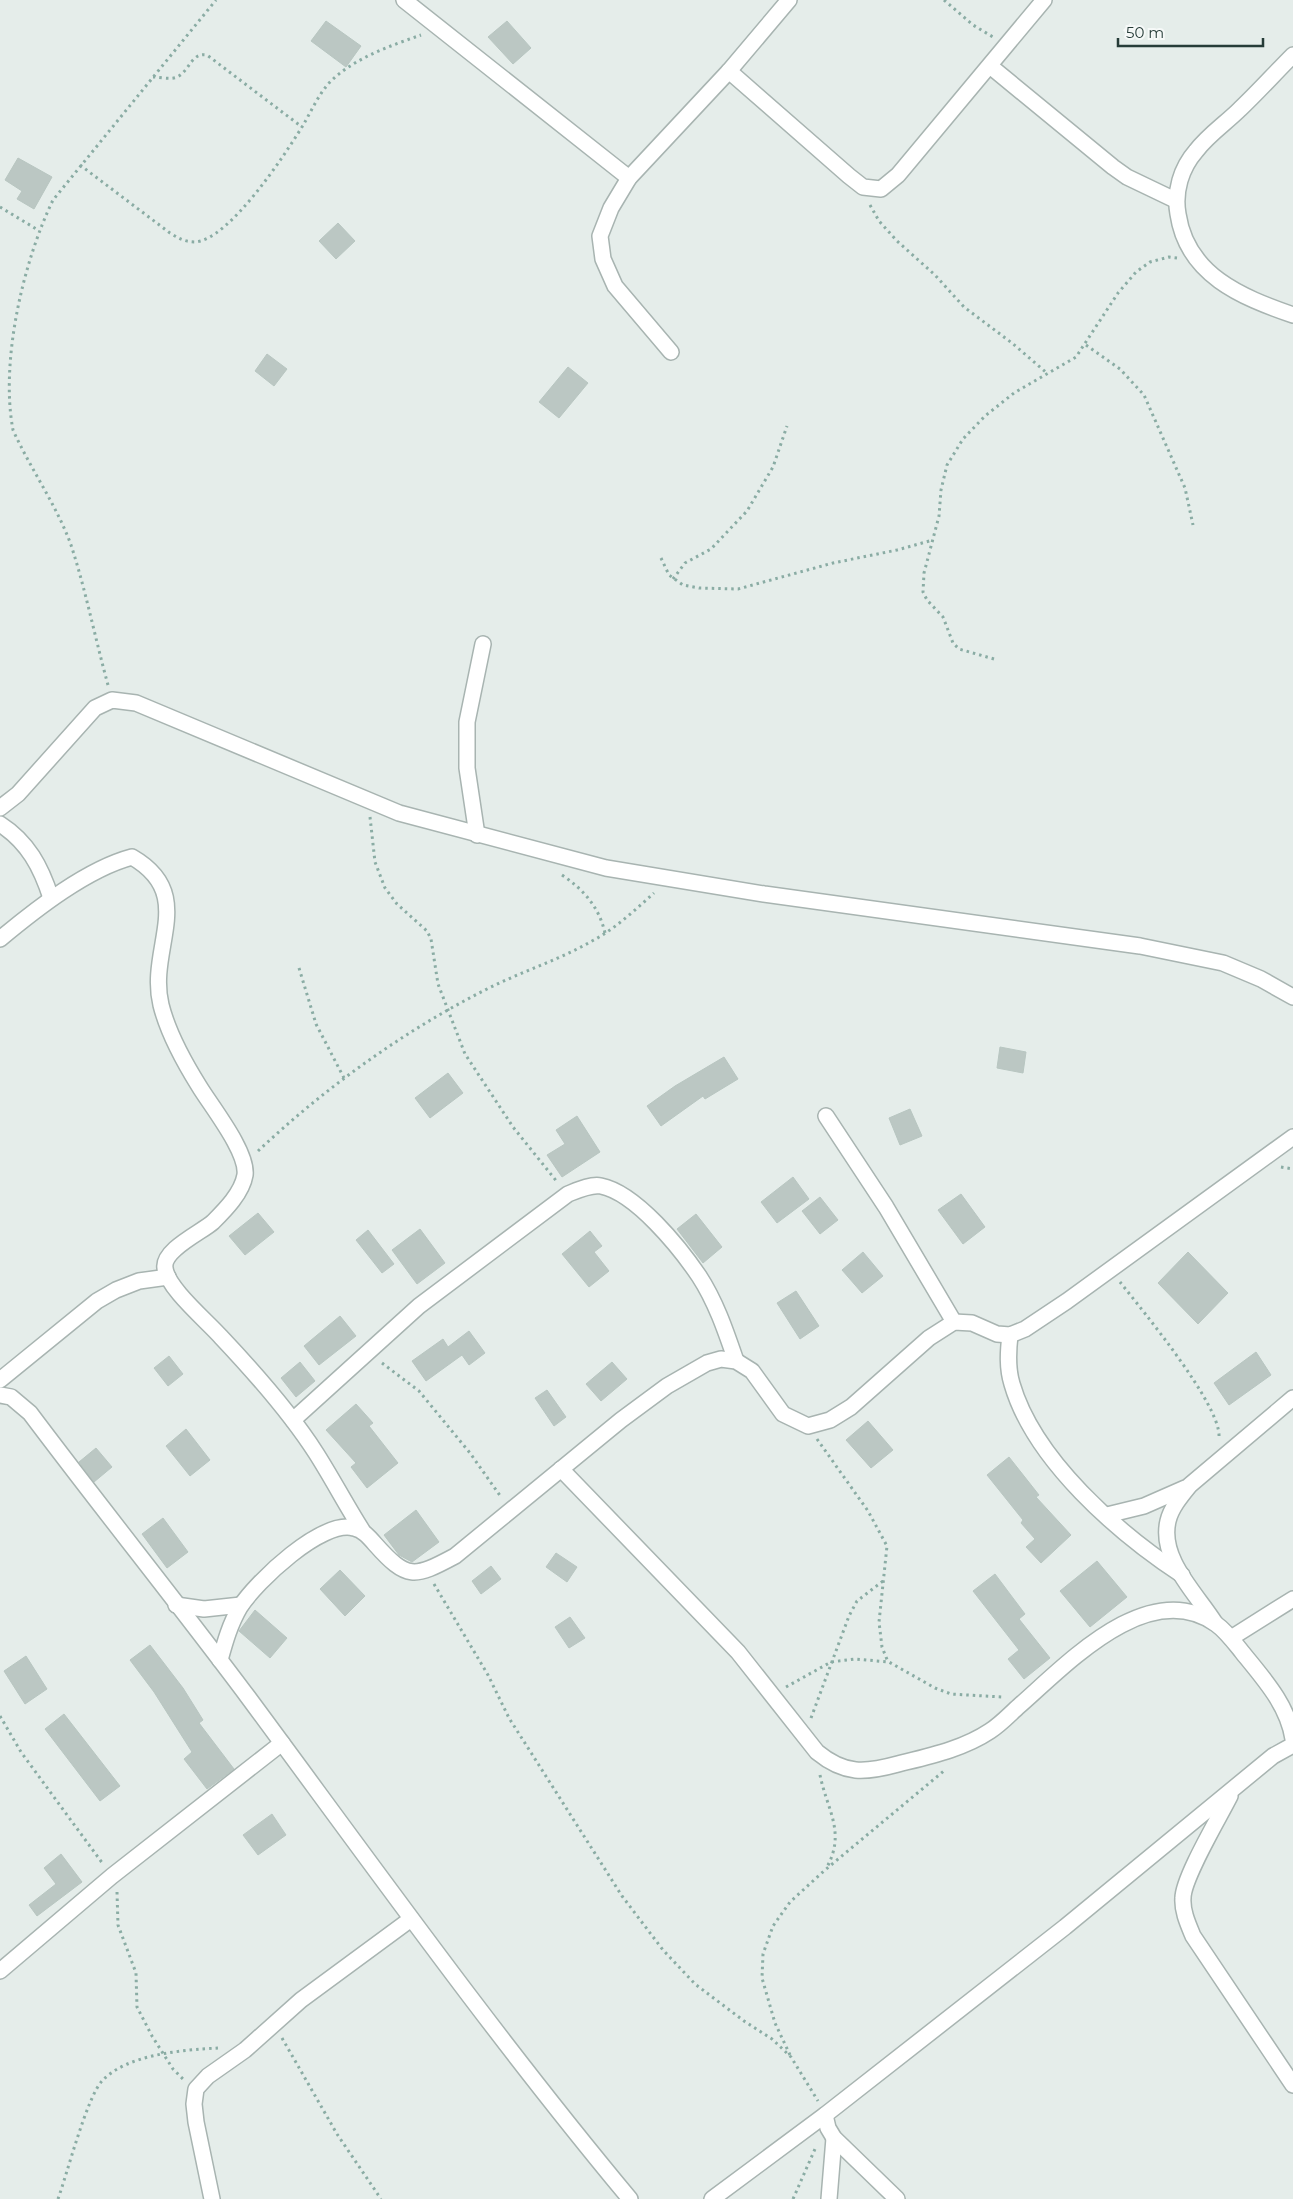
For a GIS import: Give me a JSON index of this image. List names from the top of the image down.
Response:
{
  "scale_bar": "50 m"
}
